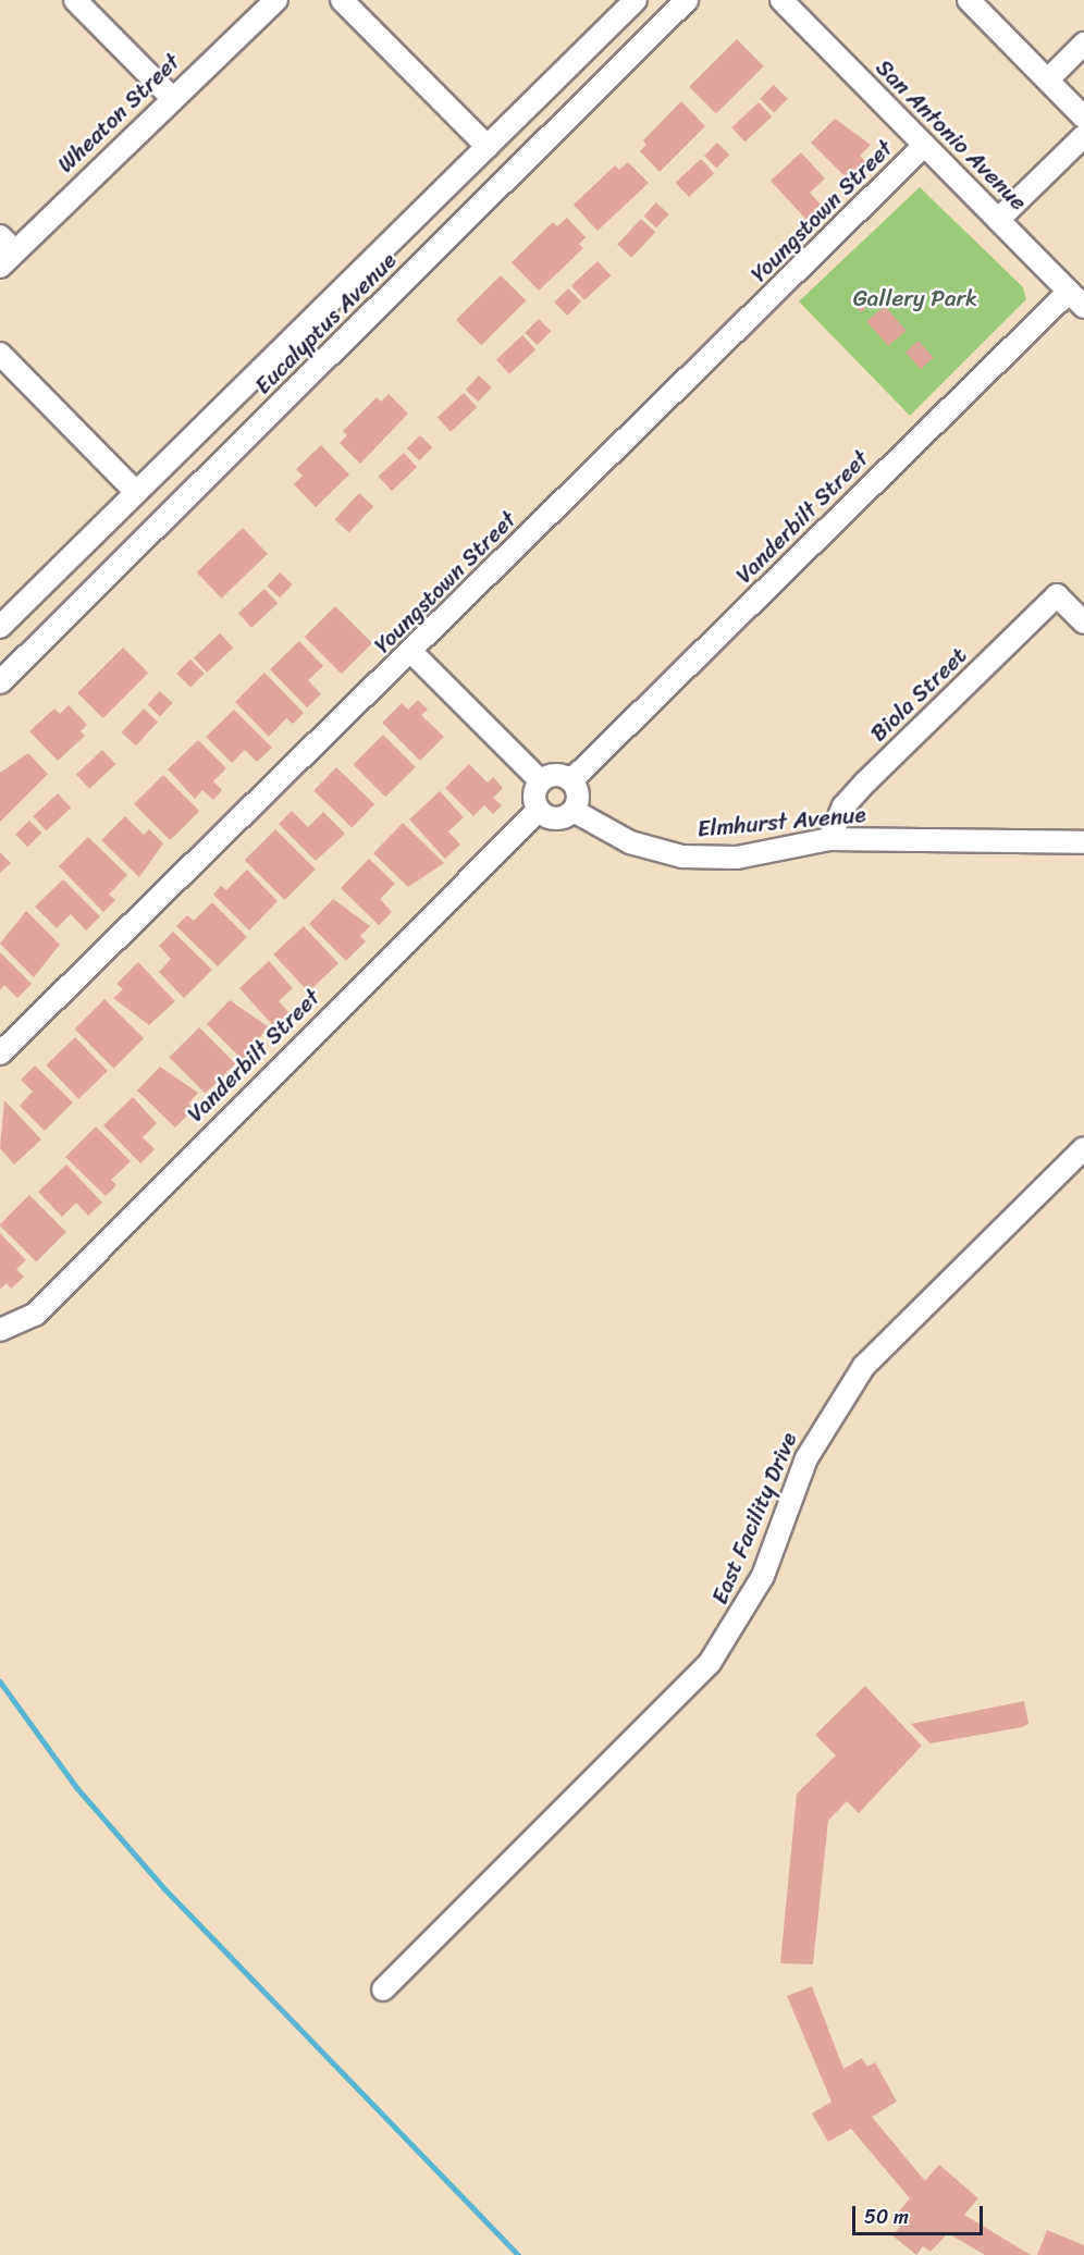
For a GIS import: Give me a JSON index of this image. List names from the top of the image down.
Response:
{
  "streets": {
    "street": [
      "Wheaton Street",
      "San Antonio Avenue",
      "Youngstown Street",
      "Eucalyptus Avenue",
      "Vanderbilt Street",
      "Biola Street",
      "Elmhurst Avenue",
      "East Facility Drive"
    ]
  },
  "crossings": [
    ["San Antonio Avenue", "Youngstown Street"],
    ["San Antonio Avenue", "Vanderbilt Street"],
    ["Vanderbilt Street", "Elmhurst Avenue"],
    ["Biola Street", "Elmhurst Avenue"]
  ],
  "parks": ["Gallery Park"],
  "scale_bar": "50 m"
}
